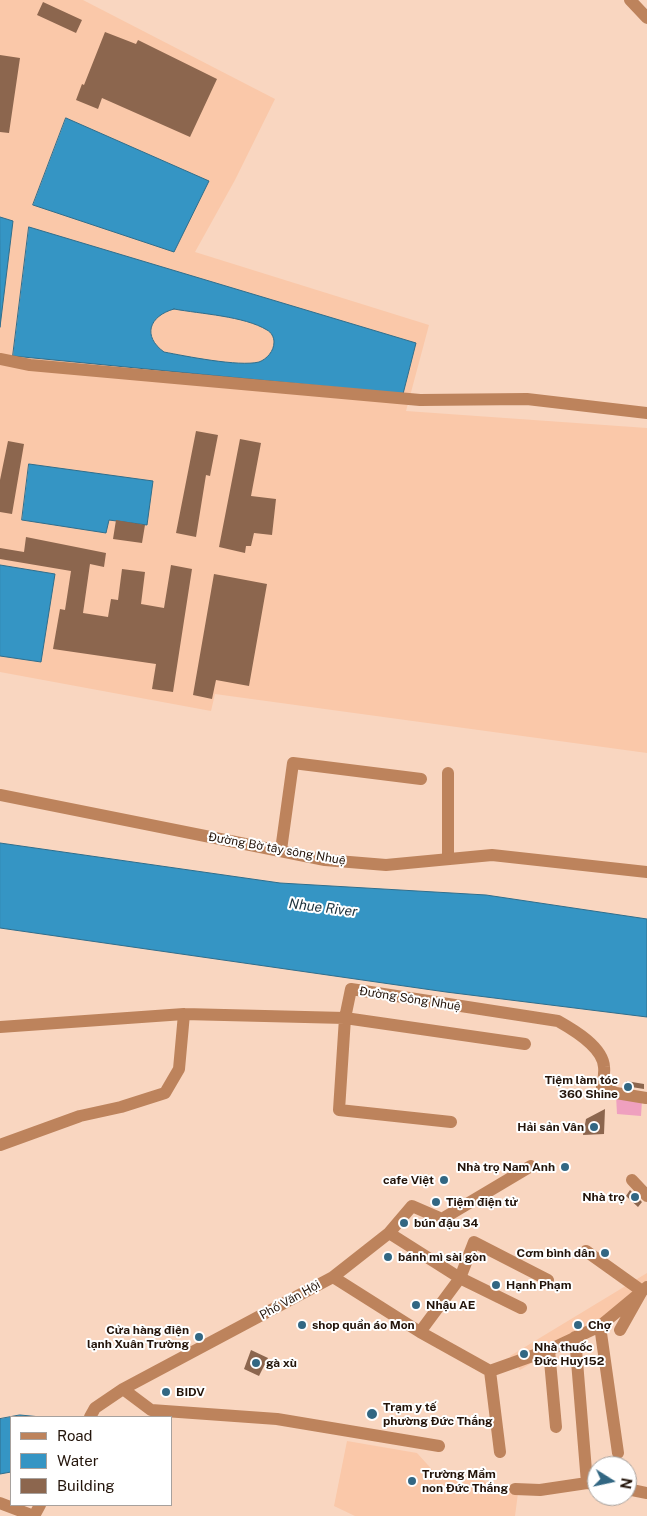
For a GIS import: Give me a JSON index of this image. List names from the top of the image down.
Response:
{
  "streets": {
    "street": ["Đường Bờ tây sông Nhuệ", "Đường Sông Nhuệ", "Phố Văn Hội"]
  },
  "water": ["Nhue River"],
  "places": [
    "Tiệm làm tóc 360 Shine",
    "Hải sản Vân",
    "Nhà trọ Nam Anh",
    "cafe Việt",
    "Nhà trọ",
    "Tiệm điện tử",
    "bún đậu 34",
    "Cơm bình dân",
    "bánh mì sài gòn",
    "Hạnh Phạm",
    "Nhậu AE",
    "shop quần áo Mon",
    "Chợ",
    "Cửa hàng điện lạnh Xuân Trường",
    "Nhà thuốc Đức Huy152",
    "gà xù",
    "BIDV",
    "Trạm y tế phường Đức Thắng",
    "Trường Mầm non Đức Thắng"
  ],
  "legend": ["Road", "Water", "Building"],
  "north": "right"
}
